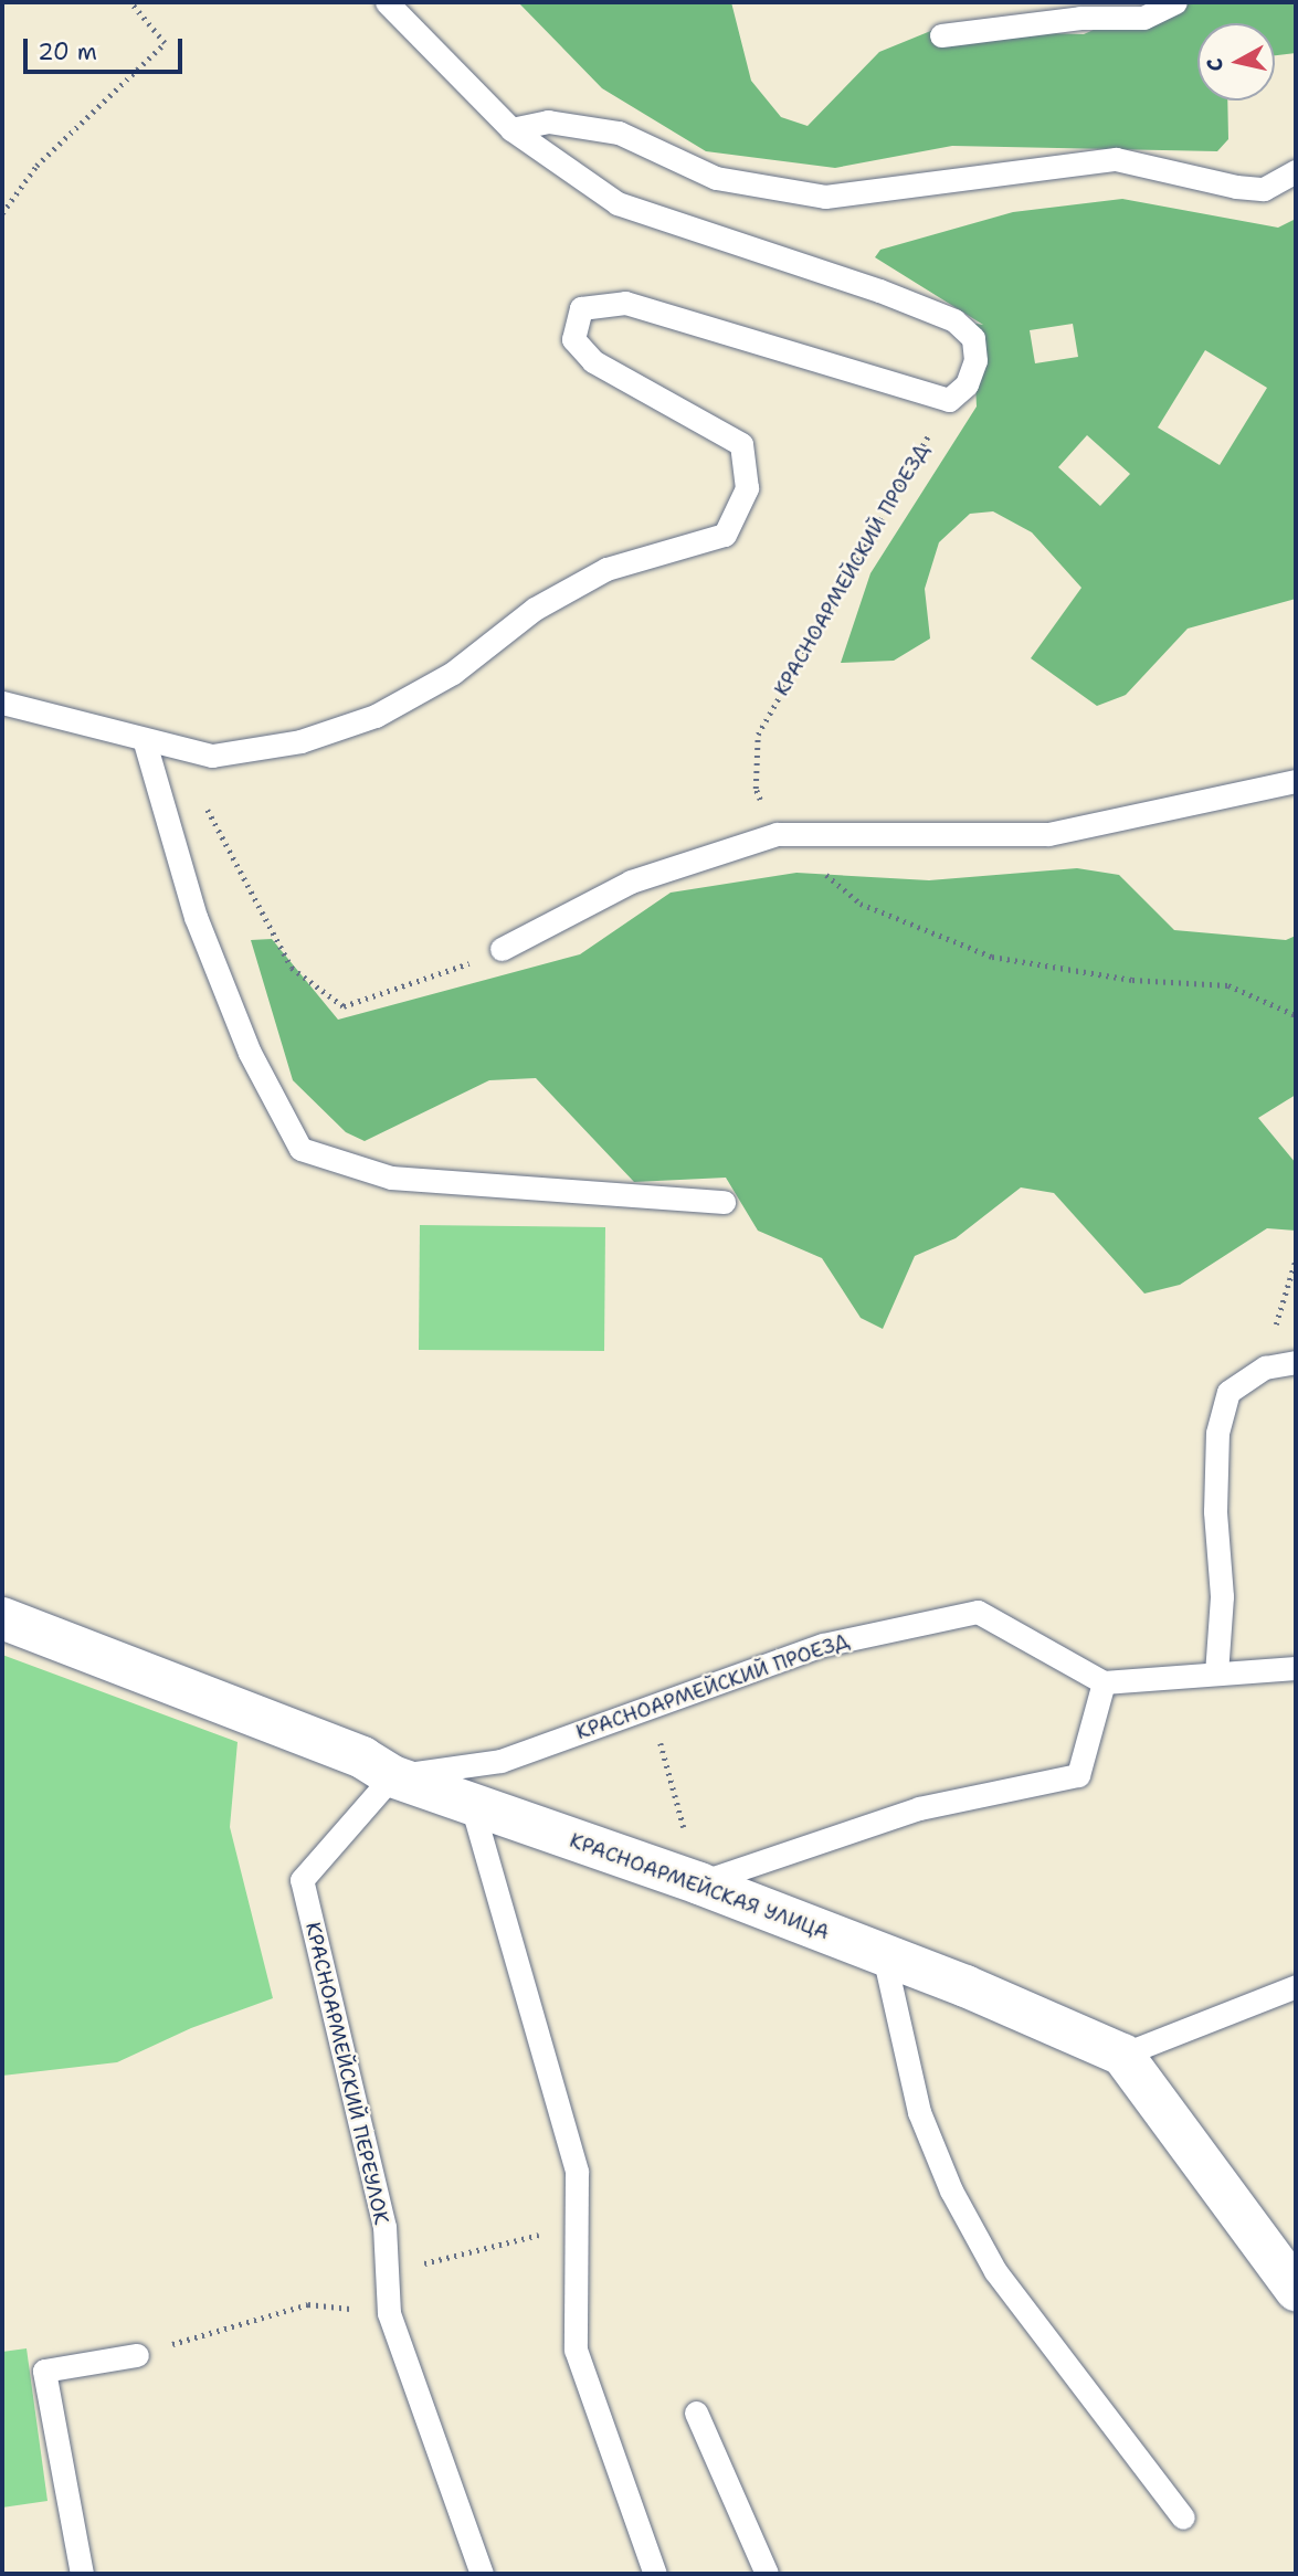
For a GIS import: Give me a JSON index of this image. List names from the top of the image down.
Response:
{
  "streets": {
    "street": ["КРАСНОАРМЕЙСКАЯ УЛИЦА"],
    "lane": ["КРАСНОАРМЕЙСКИЙ ПРОЕЗД", "КРАСНОАРМЕЙСКИЙ ПЕРЕУЛОК"]
  },
  "crossings": [
    ["КРАСНОАРМЕЙСКИЙ ПРОЕЗД", "КРАСНОАРМЕЙСКАЯ УЛИЦА"],
    ["КРАСНОАРМЕЙСКИЙ ПРОЕЗД", "КРАСНОАРМЕЙСКИЙ ПЕРЕУЛОК"],
    ["КРАСНОАРМЕЙСКАЯ УЛИЦА", "КРАСНОАРМЕЙСКИЙ ПЕРЕУЛОК"]
  ],
  "scale_bar": "20 m",
  "north": "left"
}
